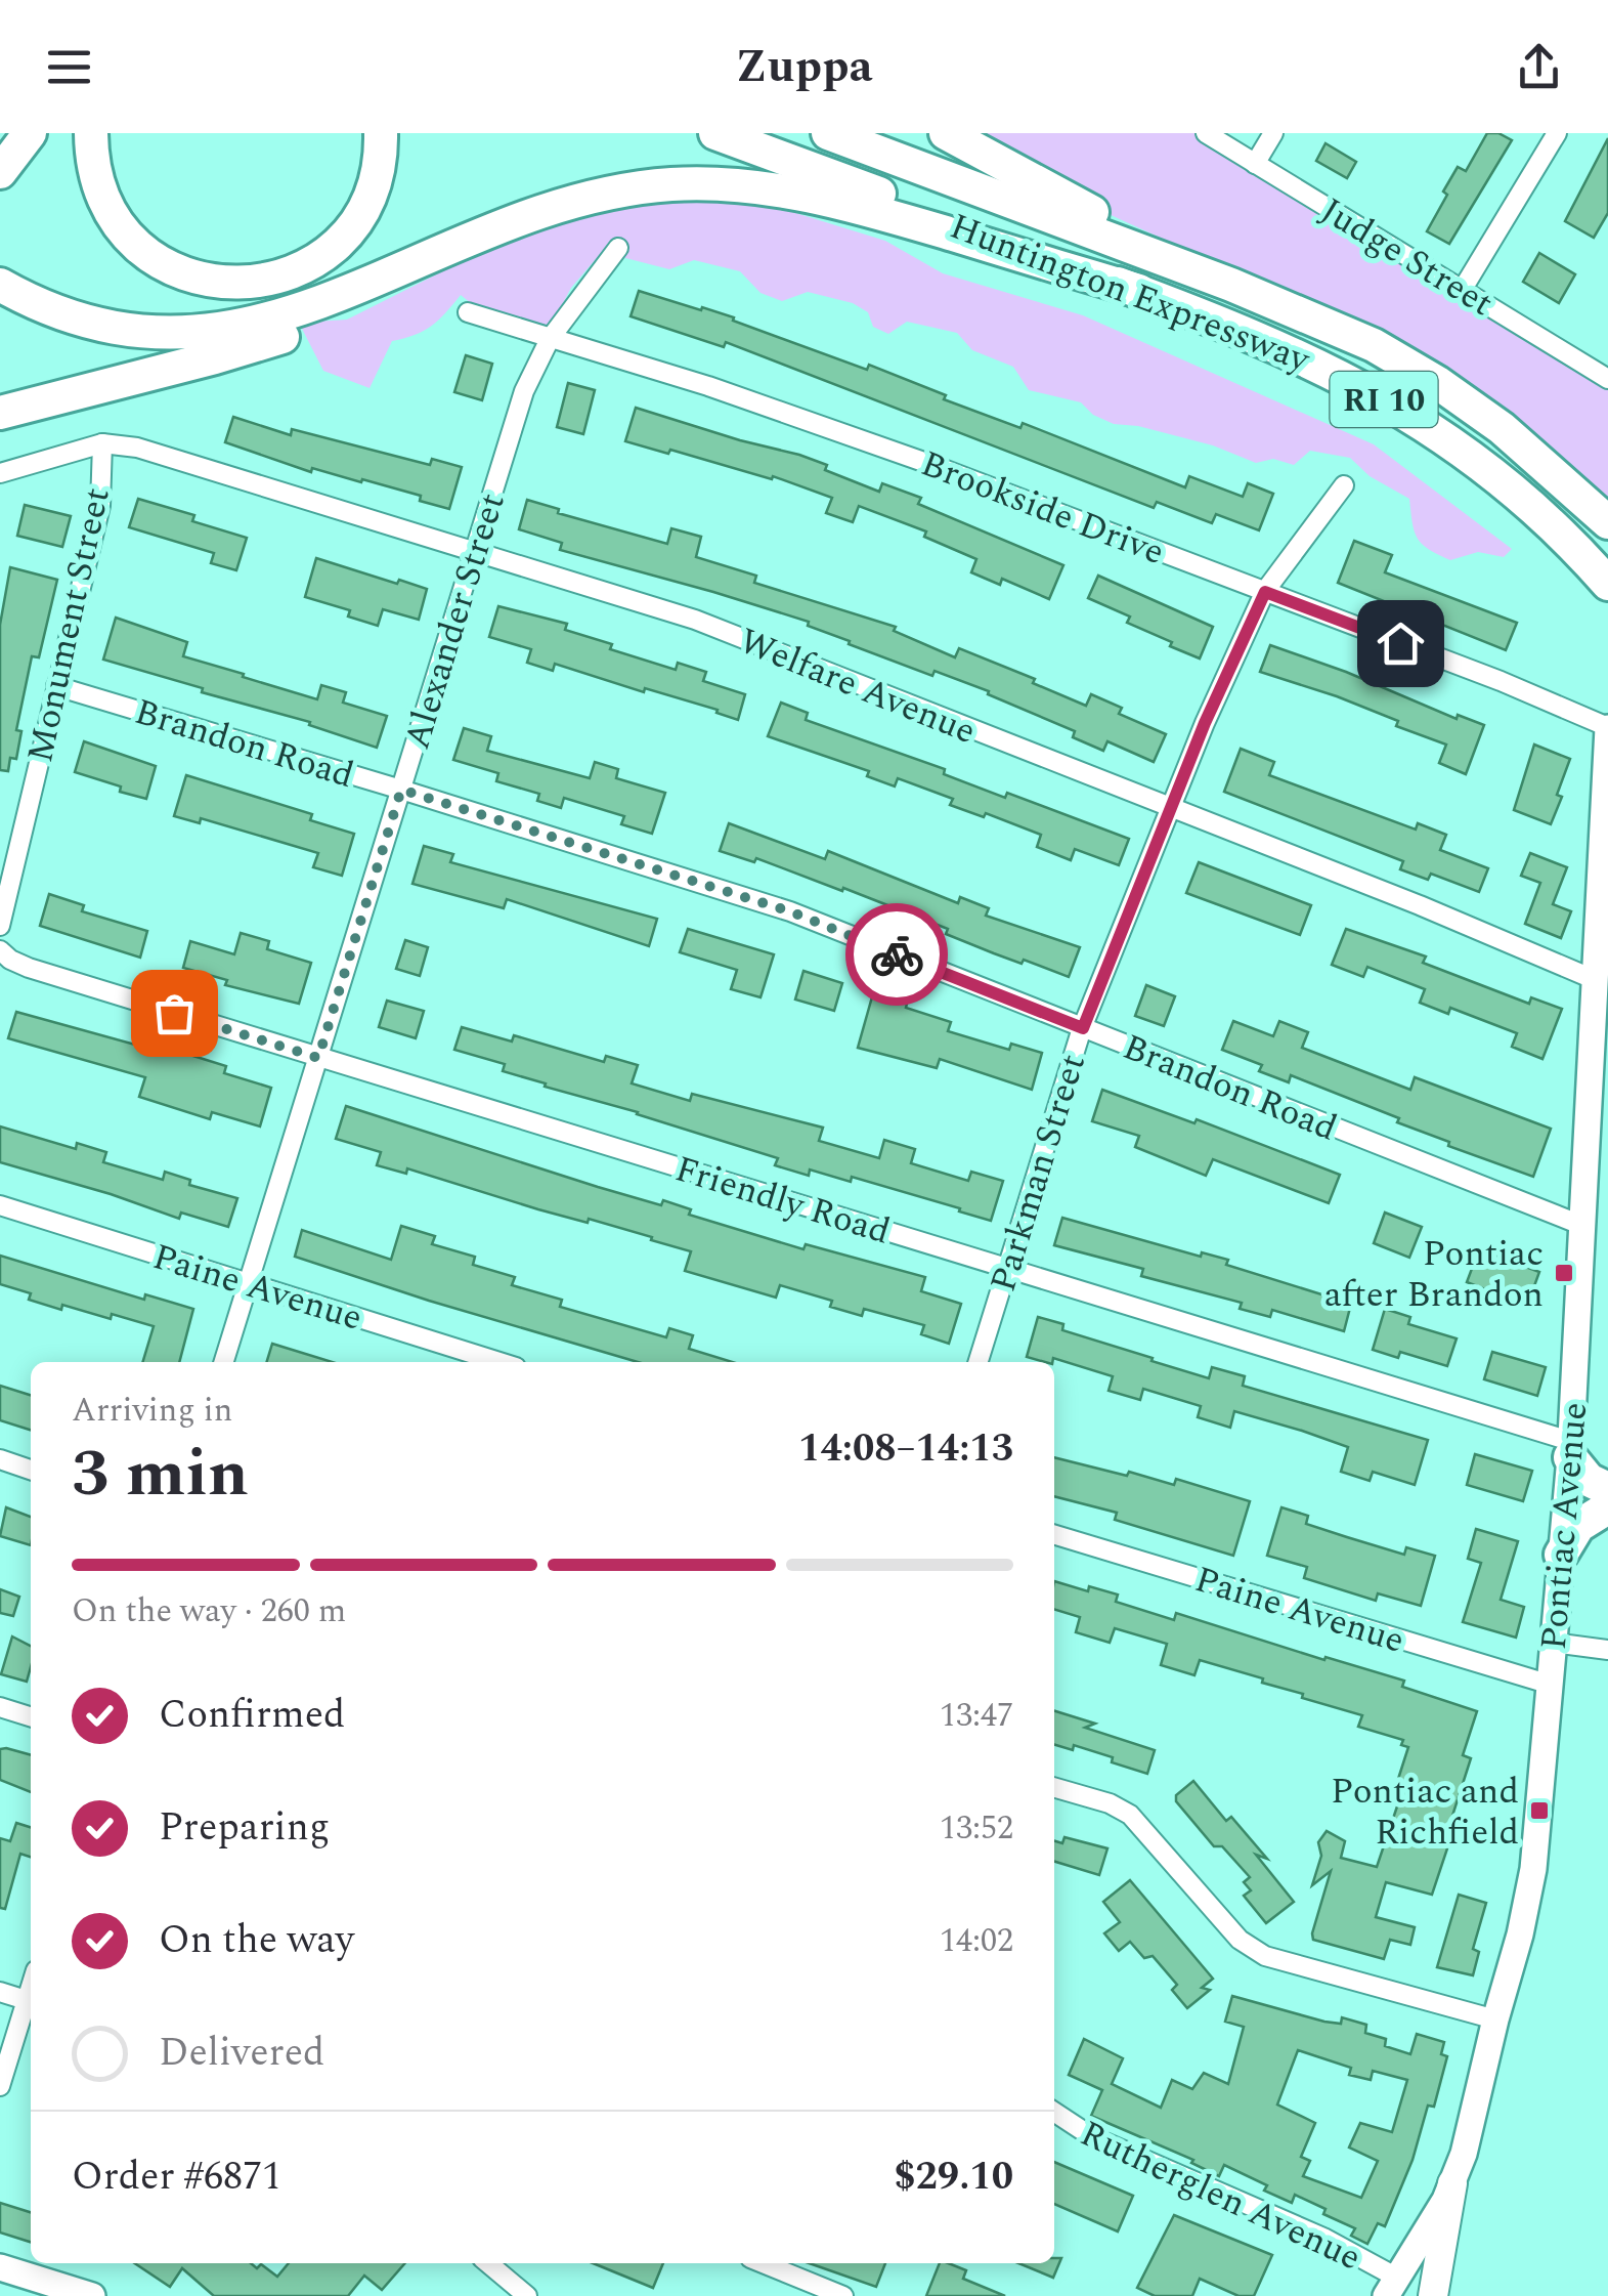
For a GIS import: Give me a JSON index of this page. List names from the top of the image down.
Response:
{
  "streets": {
    "highway": ["Huntington Expressway", "RI 10"],
    "main road": ["Pontiac Avenue"],
    "street": [
      "Judge Street",
      "Brookside Drive",
      "Alexander Street",
      "Monument Street",
      "Welfare Avenue",
      "Brandon Road",
      "Parkman Street",
      "Friendly Road",
      "Paine Avenue",
      "Rutherglen Avenue"
    ]
  },
  "crossings": [
    ["Brookside Drive", "Alexander Street"],
    ["Brookside Drive", "Parkman Street"],
    ["Brookside Drive", "Pontiac Avenue"],
    ["Alexander Street", "Welfare Avenue"],
    ["Alexander Street", "Brandon Road"],
    ["Alexander Street", "Friendly Road"],
    ["Alexander Street", "Paine Avenue"],
    ["Monument Street", "Welfare Avenue"],
    ["Monument Street", "Brandon Road"],
    ["Welfare Avenue", "Parkman Street"],
    ["Welfare Avenue", "Pontiac Avenue"],
    ["Brandon Road", "Parkman Street"],
    ["Brandon Road", "Pontiac Avenue"],
    ["Parkman Street", "Friendly Road"],
    ["Friendly Road", "Pontiac Avenue"],
    ["Paine Avenue", "Pontiac Avenue"],
    ["Pontiac Avenue", "Rutherglen Avenue"]
  ],
  "places": {
    "transit": ["Pontiac after Brandon", "Pontiac and Richfield"]
  },
  "page": {
    "header": "Zuppa",
    "heading": ["3 min", "Arriving in", "14:08–14:13"],
    "panel": ["Order #6871", "$29.10"],
    "bar": "On the way · 260 m",
    "list": [
      ["Confirmed", "13:47"],
      ["Preparing", "13:52"],
      ["On the way", "14:02"],
      "Delivered"
    ]
  }
}
